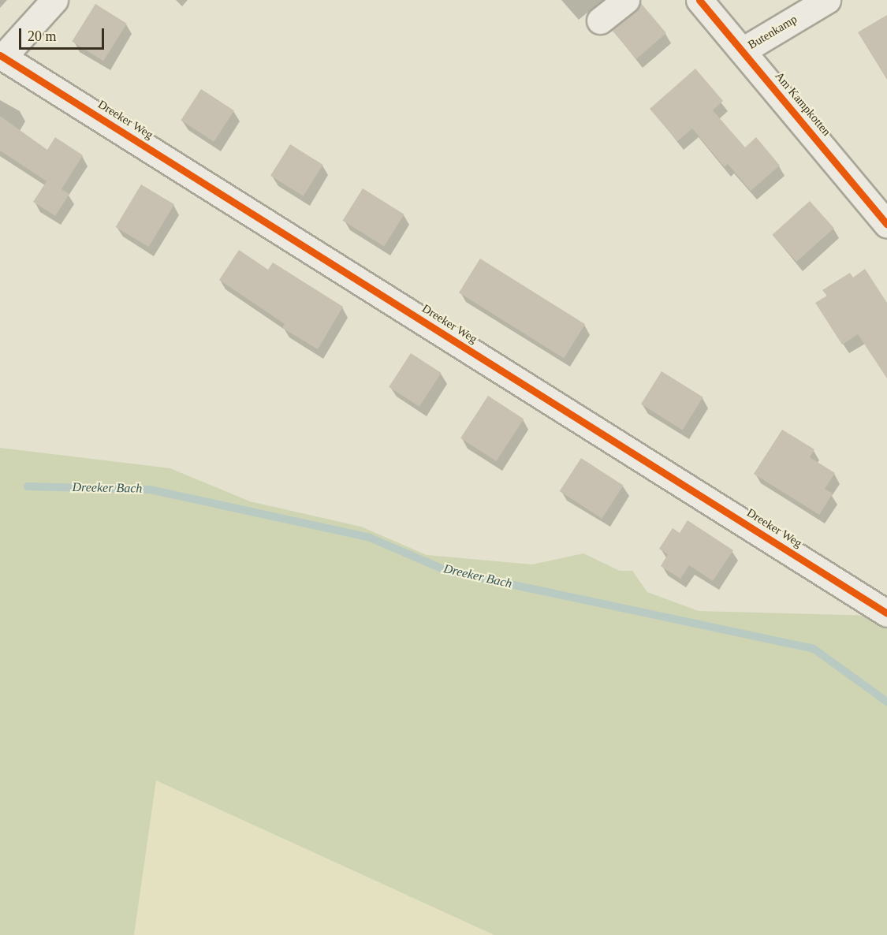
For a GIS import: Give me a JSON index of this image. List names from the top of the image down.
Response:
{
  "streets": {
    "street": ["Butenkamp", "Am Kampkotten", "Dreeker Weg"]
  },
  "crossings": [
    ["Butenkamp", "Am Kampkotten"]
  ],
  "water": ["Dreeker Bach"],
  "scale_bar": "20 m"
}
